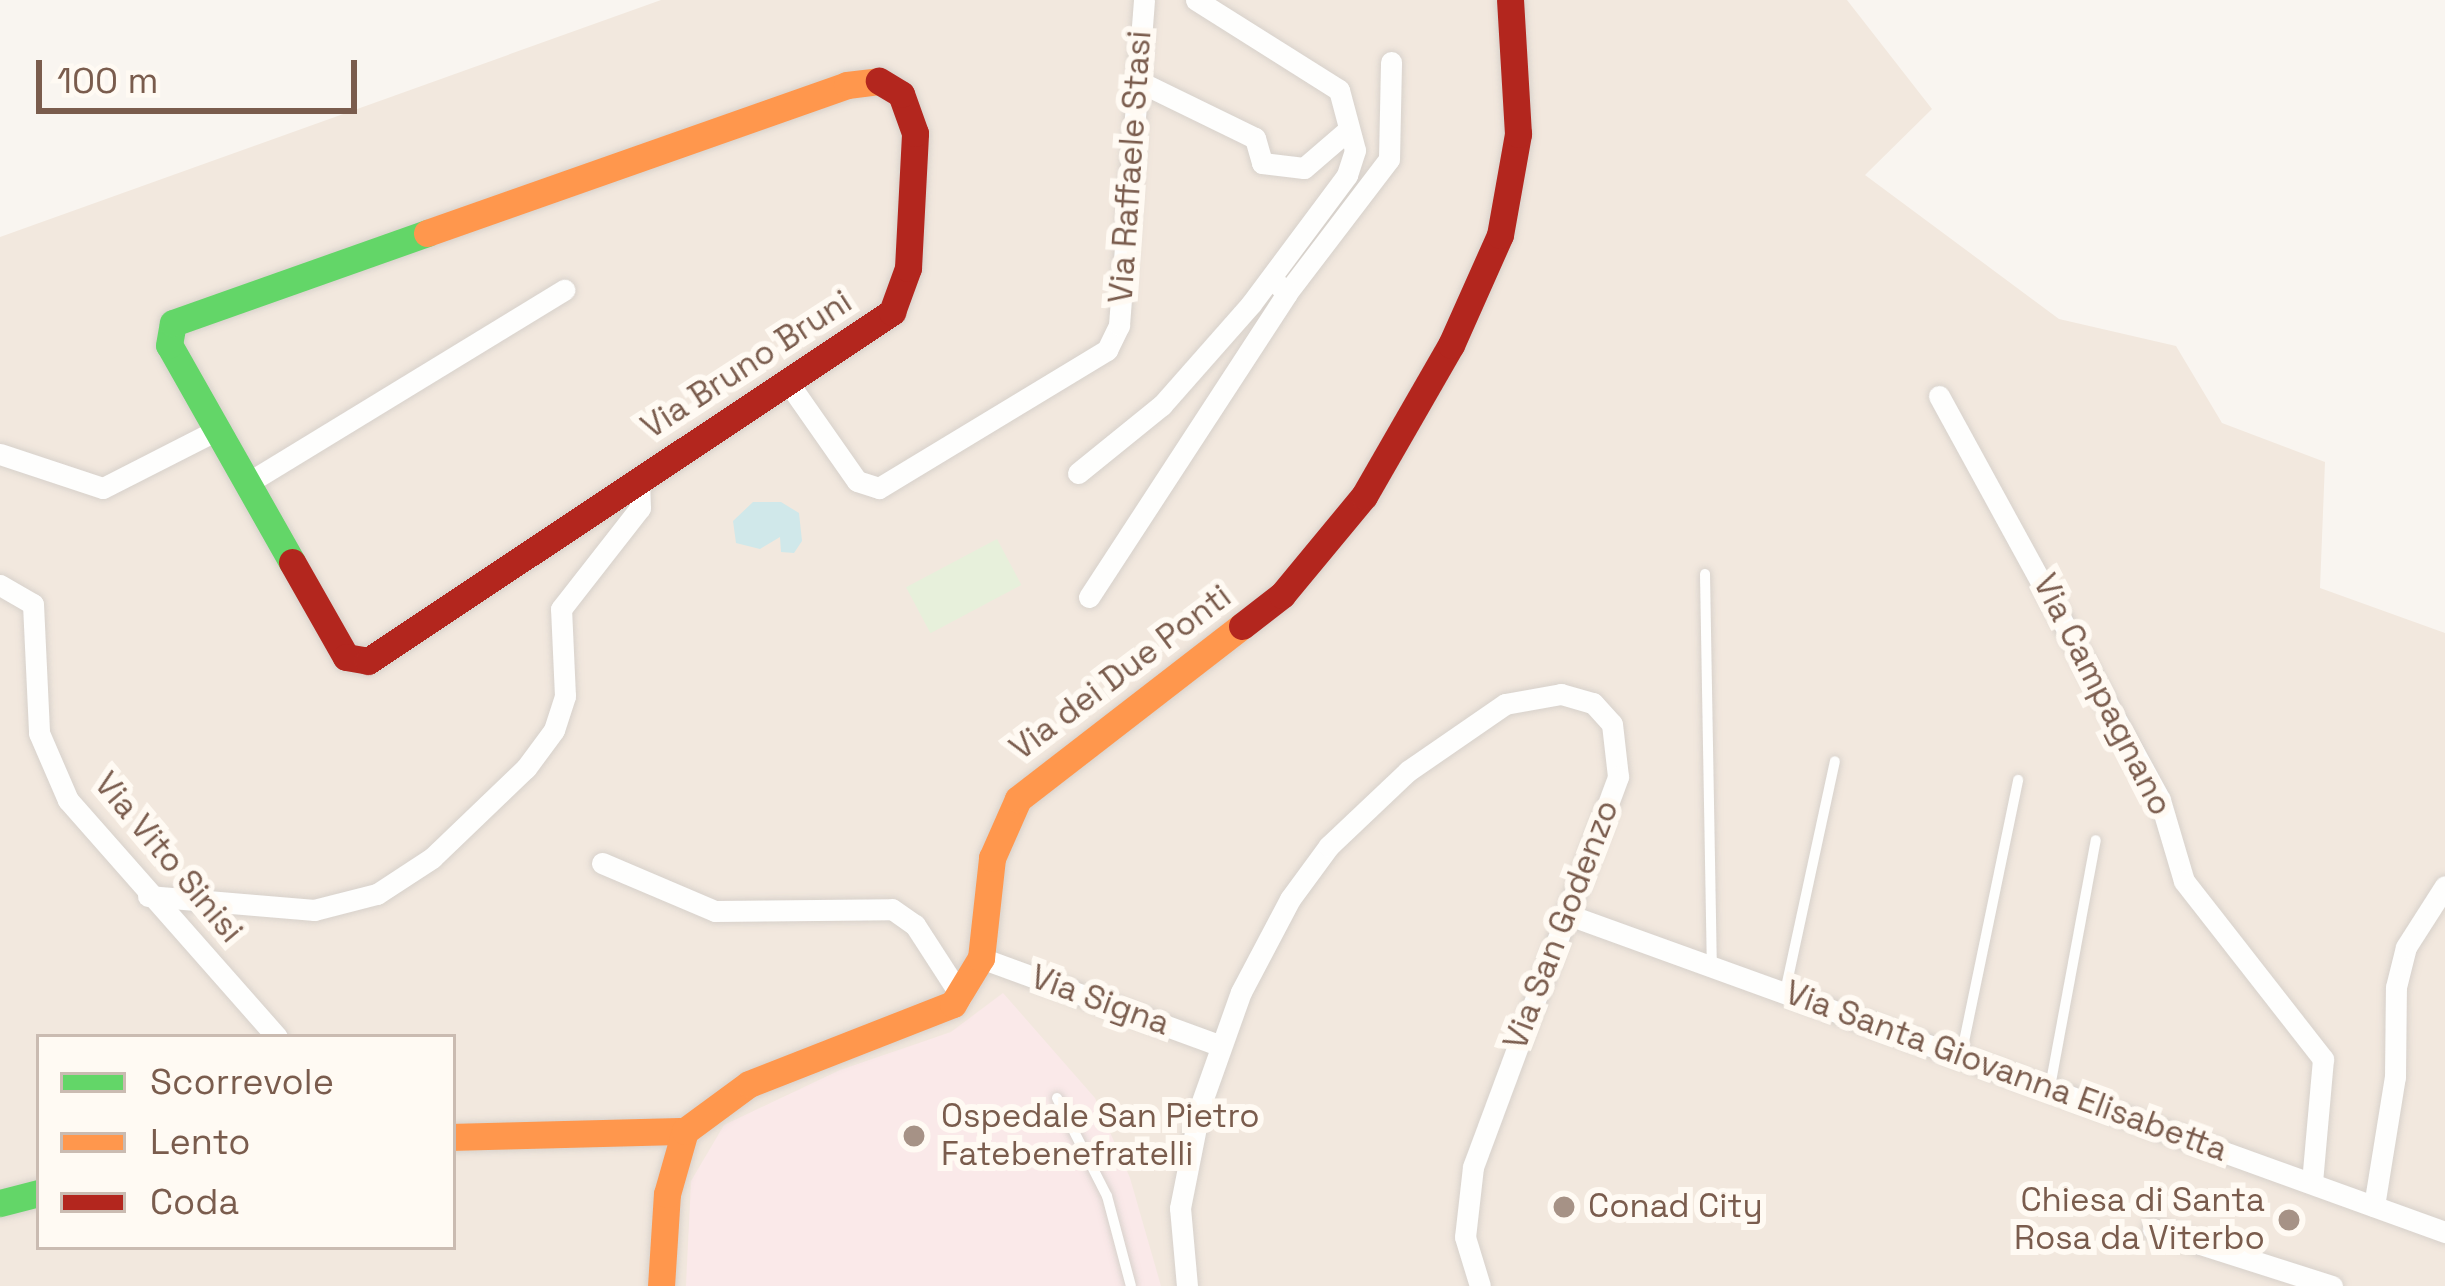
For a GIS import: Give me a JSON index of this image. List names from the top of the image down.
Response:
{
  "streets": {
    "street": [
      "Via Raffaele Stasi",
      "Via Bruno Bruni",
      "Via dei Due Ponti",
      "Via Campagnano",
      "Via Vito Sinisi",
      "Via San Godenzo",
      "Via Signa",
      "Via Santa Giovanna Elisabetta"
    ]
  },
  "crossings": [
    ["Via Raffaele Stasi", "Via Bruno Bruni"],
    ["Via dei Due Ponti", "Via Signa"],
    ["Via Campagnano", "Via Santa Giovanna Elisabetta"],
    ["Via San Godenzo", "Via Signa"],
    ["Via San Godenzo", "Via Santa Giovanna Elisabetta"]
  ],
  "places": ["Ospedale San Pietro Fatebenefratelli", "Conad City", "Chiesa di Santa Rosa da Viterbo"],
  "legend": ["Scorrevole", "Lento", "Coda"],
  "scale_bar": "100 m"
}
